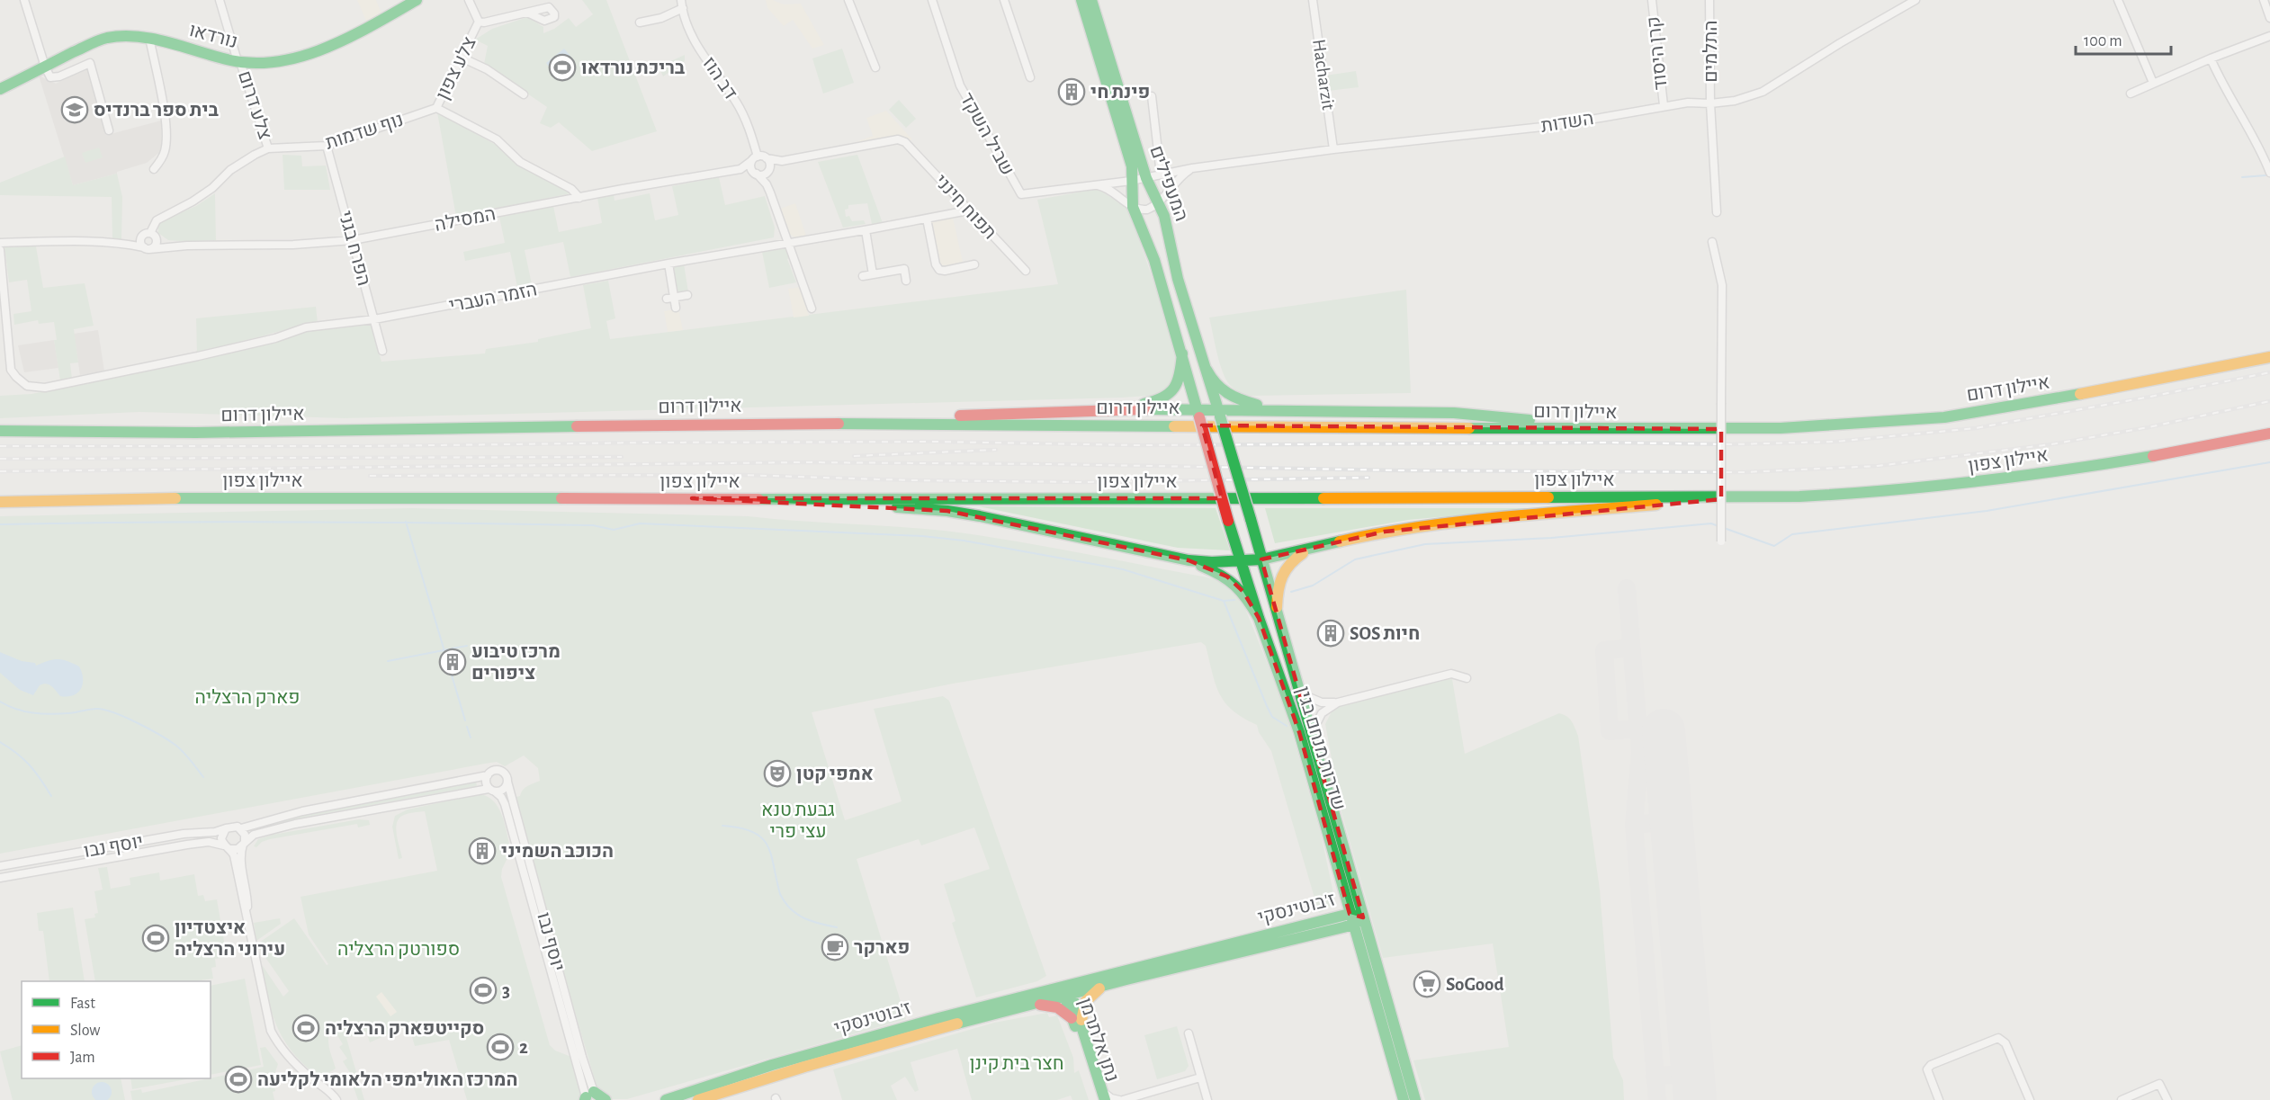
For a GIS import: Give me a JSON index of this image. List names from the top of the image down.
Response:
{
  "streets": {
    "main road": [
      "נורדאו",
      "המעפילים",
      "איילון דרום",
      "איילון צפון",
      "שדרות מנחם בגין",
      "ז'בוטינסקי",
      "נתן אלתרמן"
    ],
    "street": [
      "התלמים",
      "קרן היסוד",
      "צלע צפון",
      "Hacharzit",
      "דב הוז",
      "צלע דרום",
      "השדות",
      "נוף שדמות",
      "שביל השקד",
      "תפוח חינני",
      "המסילה",
      "הפרח בגני",
      "הזמר העברי",
      "יוסף נבו"
    ]
  },
  "crossings": [
    ["נורדאו", "צלע דרום"],
    ["התלמים", "השדות"],
    ["קרן היסוד", "השדות"],
    ["צלע צפון", "נוף שדמות"],
    ["Hacharzit", "השדות"],
    ["דב הוז", "המסילה"],
    ["צלע דרום", "נוף שדמות"],
    ["השדות", "שביל השקד"],
    ["השדות", "המעפילים"],
    ["נוף שדמות", "המסילה"],
    ["נוף שדמות", "הפרח בגני"],
    ["שביל השקד", "המעפילים"],
    ["המעפילים", "שדרות מנחם בגין"],
    ["תפוח חינני", "הזמר העברי"],
    ["המסילה", "הפרח בגני"],
    ["הפרח בגני", "הזמר העברי"],
    ["שדרות מנחם בגין", "ז'בוטינסקי"],
    ["ז'בוטינסקי", "נתן אלתרמן"]
  ],
  "parks": [
    "פארק הרצליה",
    "גבעת טנא עצי פרי",
    "ספורטק הרצליה",
    "חצר בית קינן"
  ],
  "places": {
    "sports": [
      "בריכת נורדאו",
      "איצטדיון עירוני הרצליה",
      "3",
      "סקייטפארק הרצליה",
      "2",
      "המרכז האולימפי הלאומי לקליעה"
    ],
    "building": [
      "פינת חי",
      "SOS חיות",
      "מרכז טיבוע ציפורים",
      "הכוכב השמיני"
    ],
    "school or university": ["בית ספר ברנדיס"],
    "theatre": ["אמפי קטן"],
    "cafe": ["פארקר"],
    "supermarket": ["SoGood"]
  },
  "legend": ["Fast", "Slow", "Jam"],
  "scale_bar": "100 m"
}
